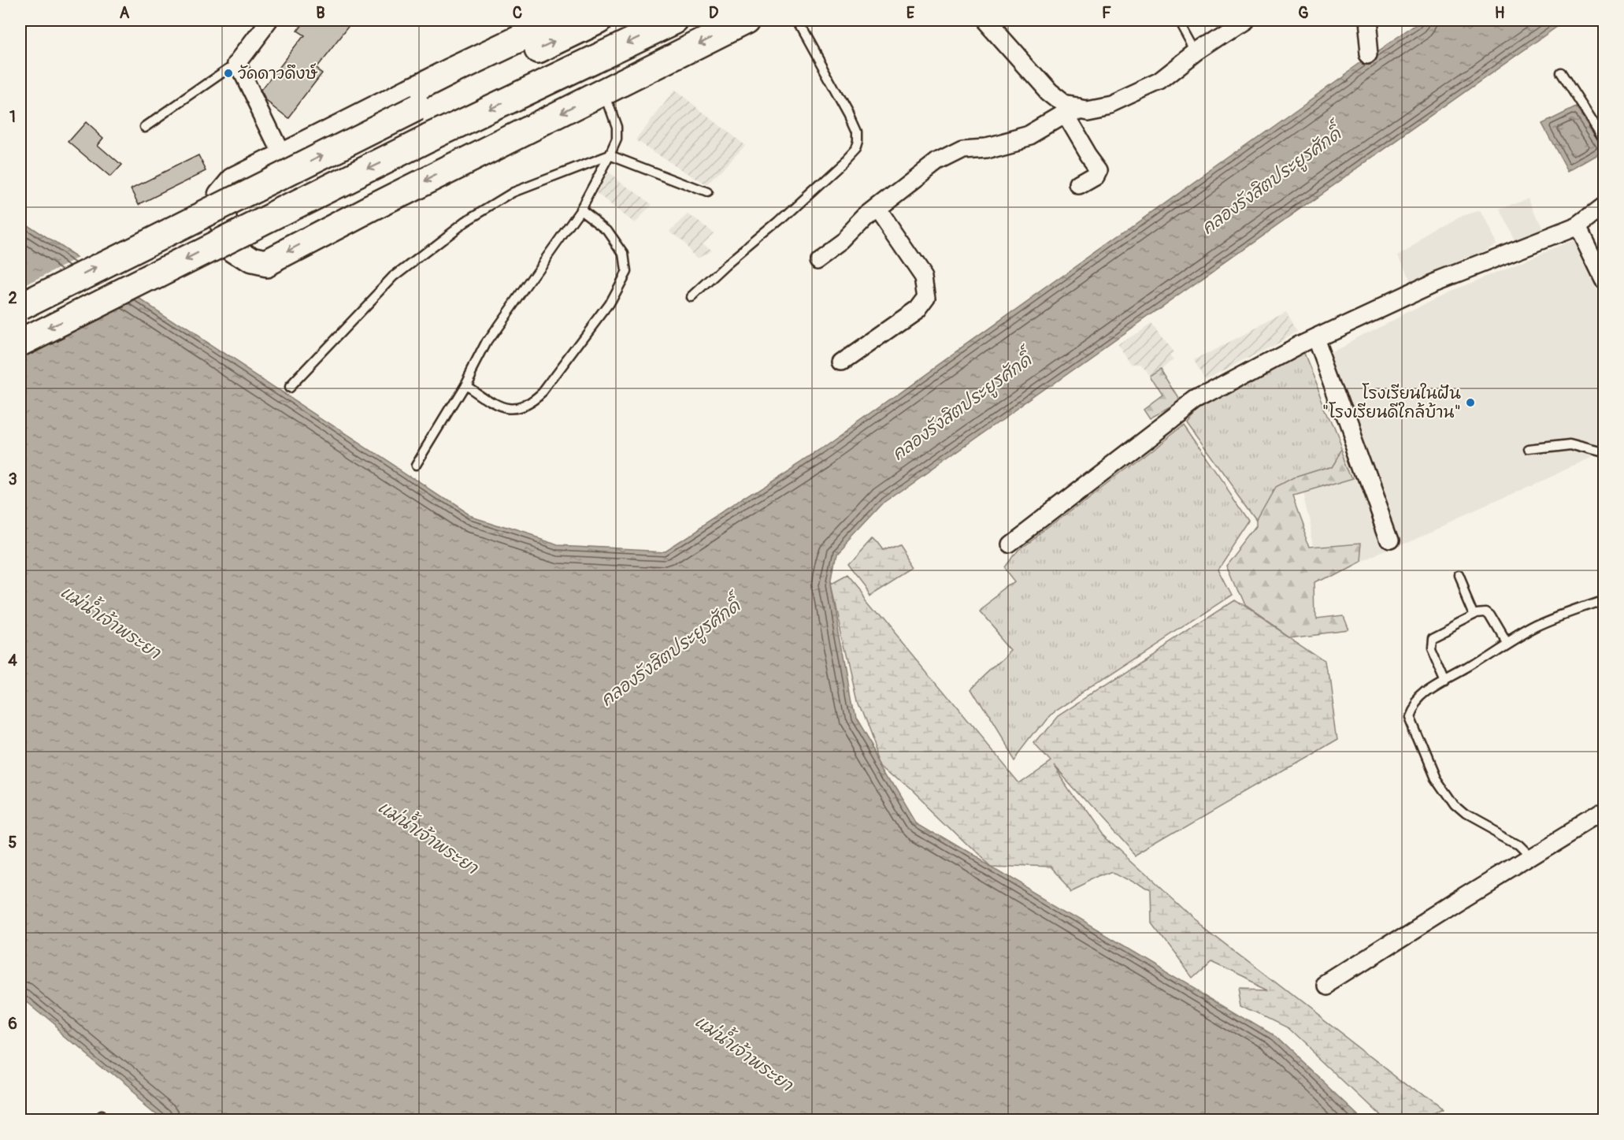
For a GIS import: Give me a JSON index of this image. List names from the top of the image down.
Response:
{
  "water": ["คลองรังสิตประยูรศักดิ์", "แม่น้ำเจ้าพระยา"],
  "places": ["วัดดาวดึงษ์", "โรงเรียนในฝัน \"โรงเรียนดีใกล้บ้าน\""],
  "grid": {
    "columns": [
      "A",
      "B",
      "C",
      "D",
      "E",
      "F",
      "G",
      "H"
    ],
    "rows": [
      "1",
      "2",
      "3",
      "4",
      "5",
      "6"
    ]
  }
}
